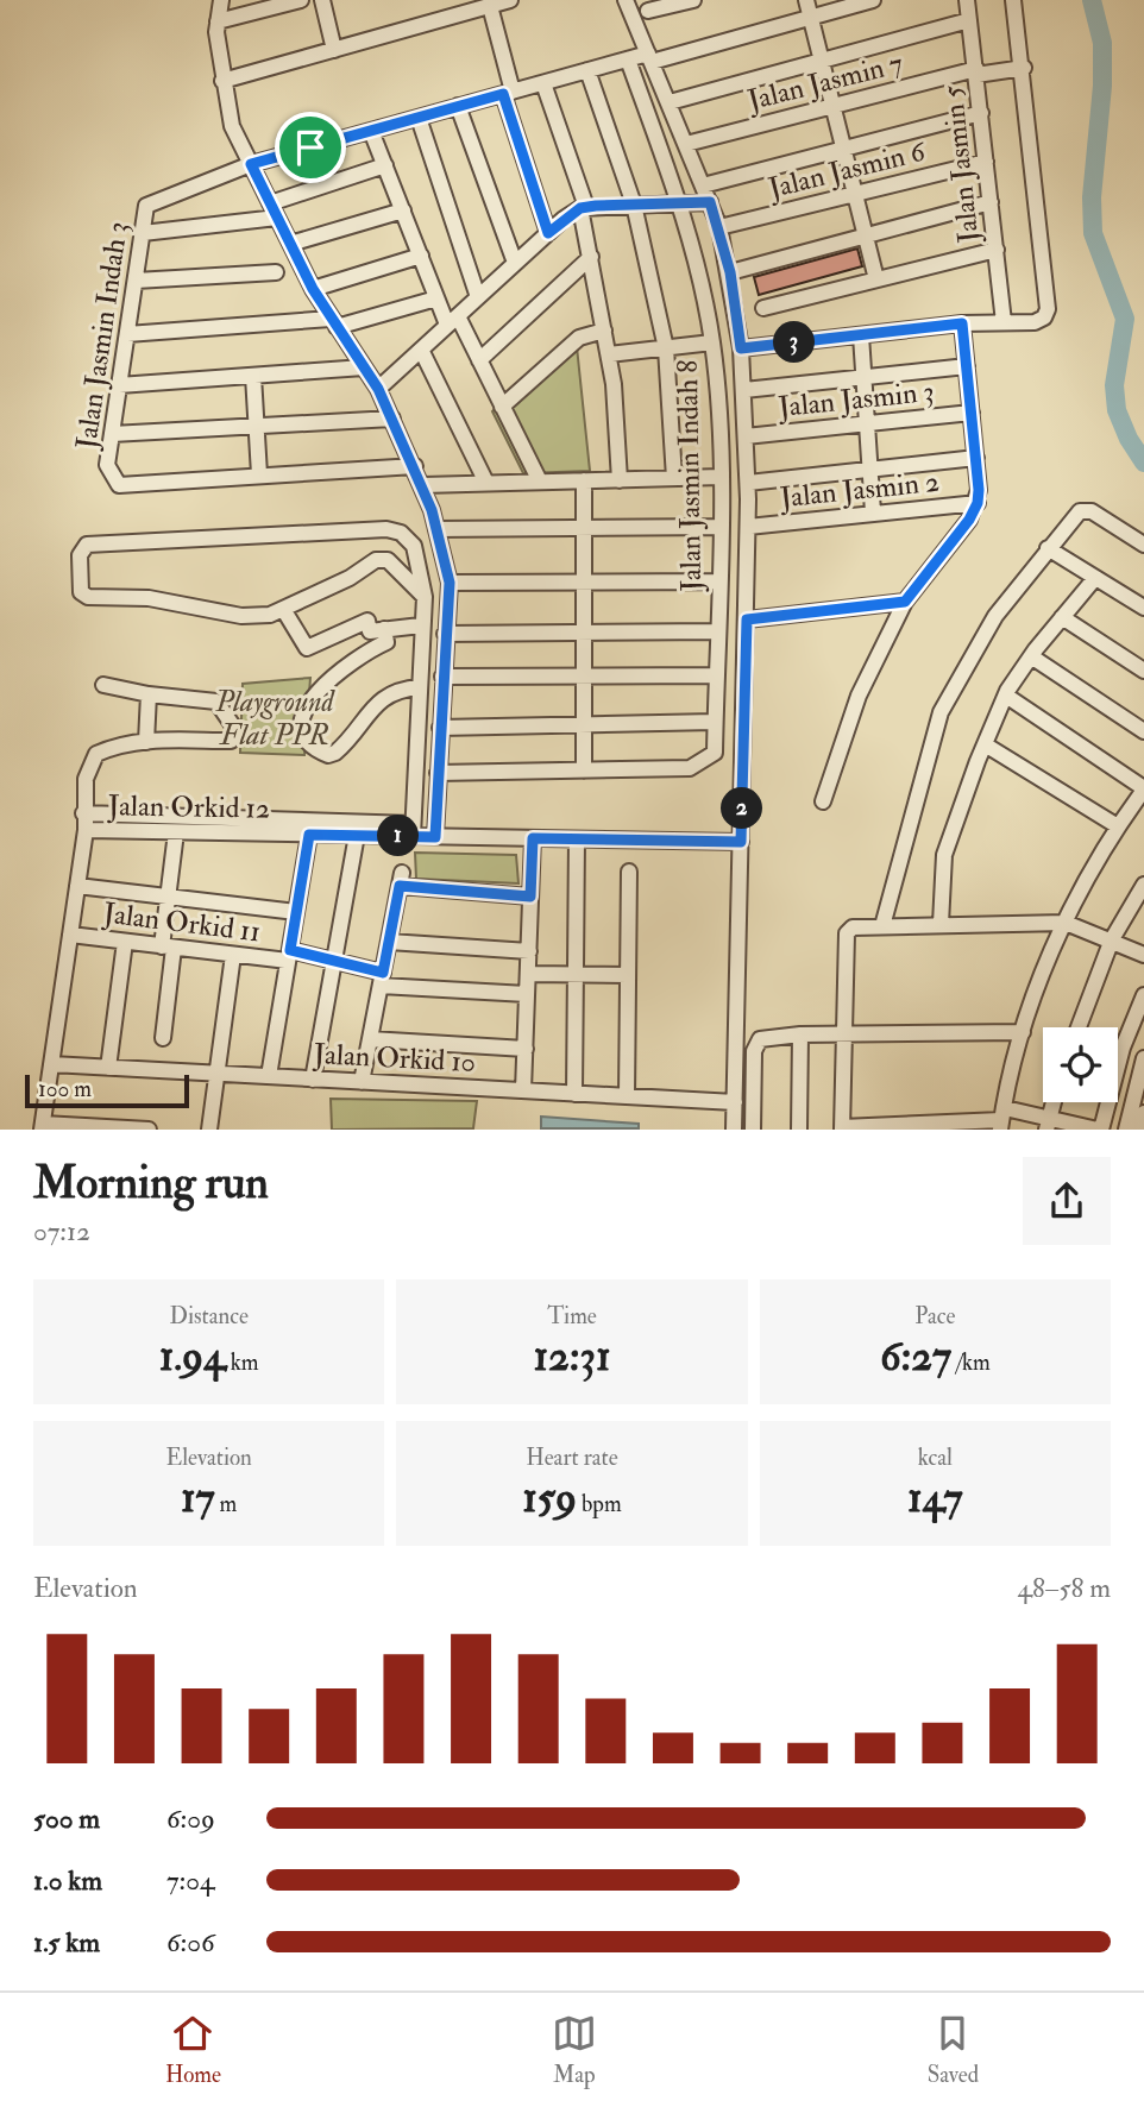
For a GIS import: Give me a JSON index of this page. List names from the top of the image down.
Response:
{
  "streets": {
    "street": [
      "Jalan Jasmin 7",
      "Jalan Jasmin 5",
      "Jalan Jasmin 6",
      "Jalan Jasmin Indah 3",
      "Jalan Jasmin 3",
      "Jalan Jasmin Indah 8",
      "Jalan Jasmin 2",
      "Jalan Orkid 12",
      "Jalan Orkid 11",
      "Jalan Orkid 10"
    ]
  },
  "crossings": [
    ["Jalan Jasmin 7", "Jalan Jasmin 5"],
    ["Jalan Jasmin 5", "Jalan Jasmin 6"]
  ],
  "parks": ["Playground Flat PPR"],
  "scale_bar": "100 m",
  "page": {
    "pins": ["3", "2", "1"],
    "scale": "100 m",
    "heading": ["Morning run", "07:12"],
    "stats": [
      ["Distance", "1.94 km"],
      ["Time", "12:31"],
      ["Pace", "6:27 /km"],
      ["Elevation", "17 m"],
      ["Heart rate", "159 bpm"],
      ["kcal", "147"]
    ],
    "chart": ["Elevation", "48–58 m"],
    "list": [
      {
        "name": "500 m",
        "note": "6:09"
      },
      {
        "name": "1.0 km",
        "note": "7:04"
      },
      {
        "name": "1.5 km",
        "note": "6:06"
      }
    ],
    "tabs": ["Home", "Map", "Saved"]
  }
}
